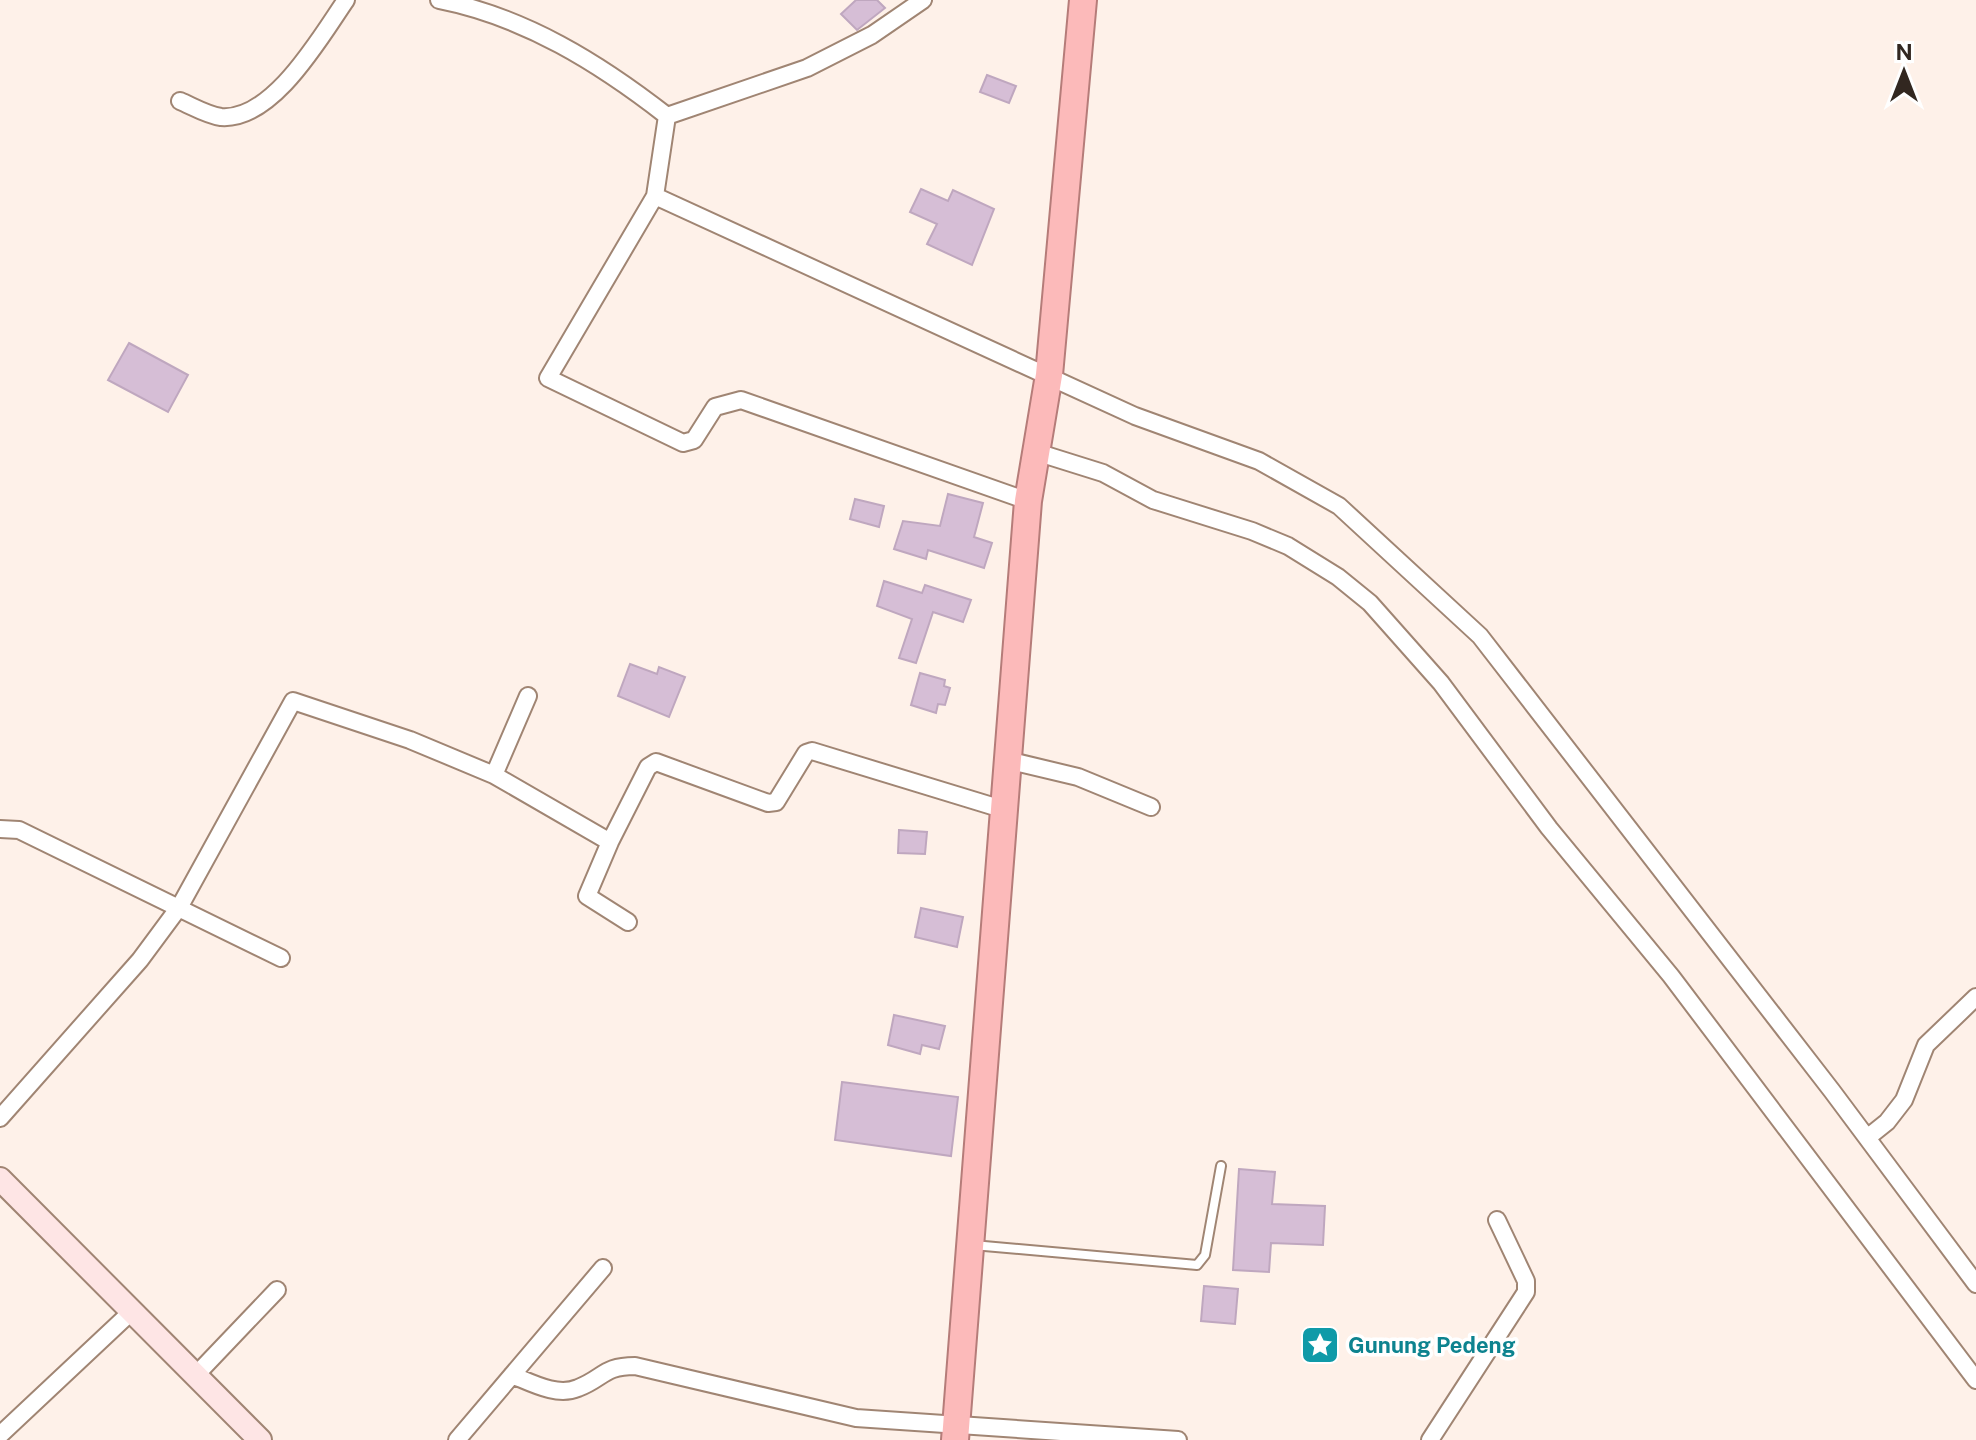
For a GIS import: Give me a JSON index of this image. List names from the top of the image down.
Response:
{
  "places": {
    "place": ["Gunung Pedeng"]
  },
  "north": "top"
}
